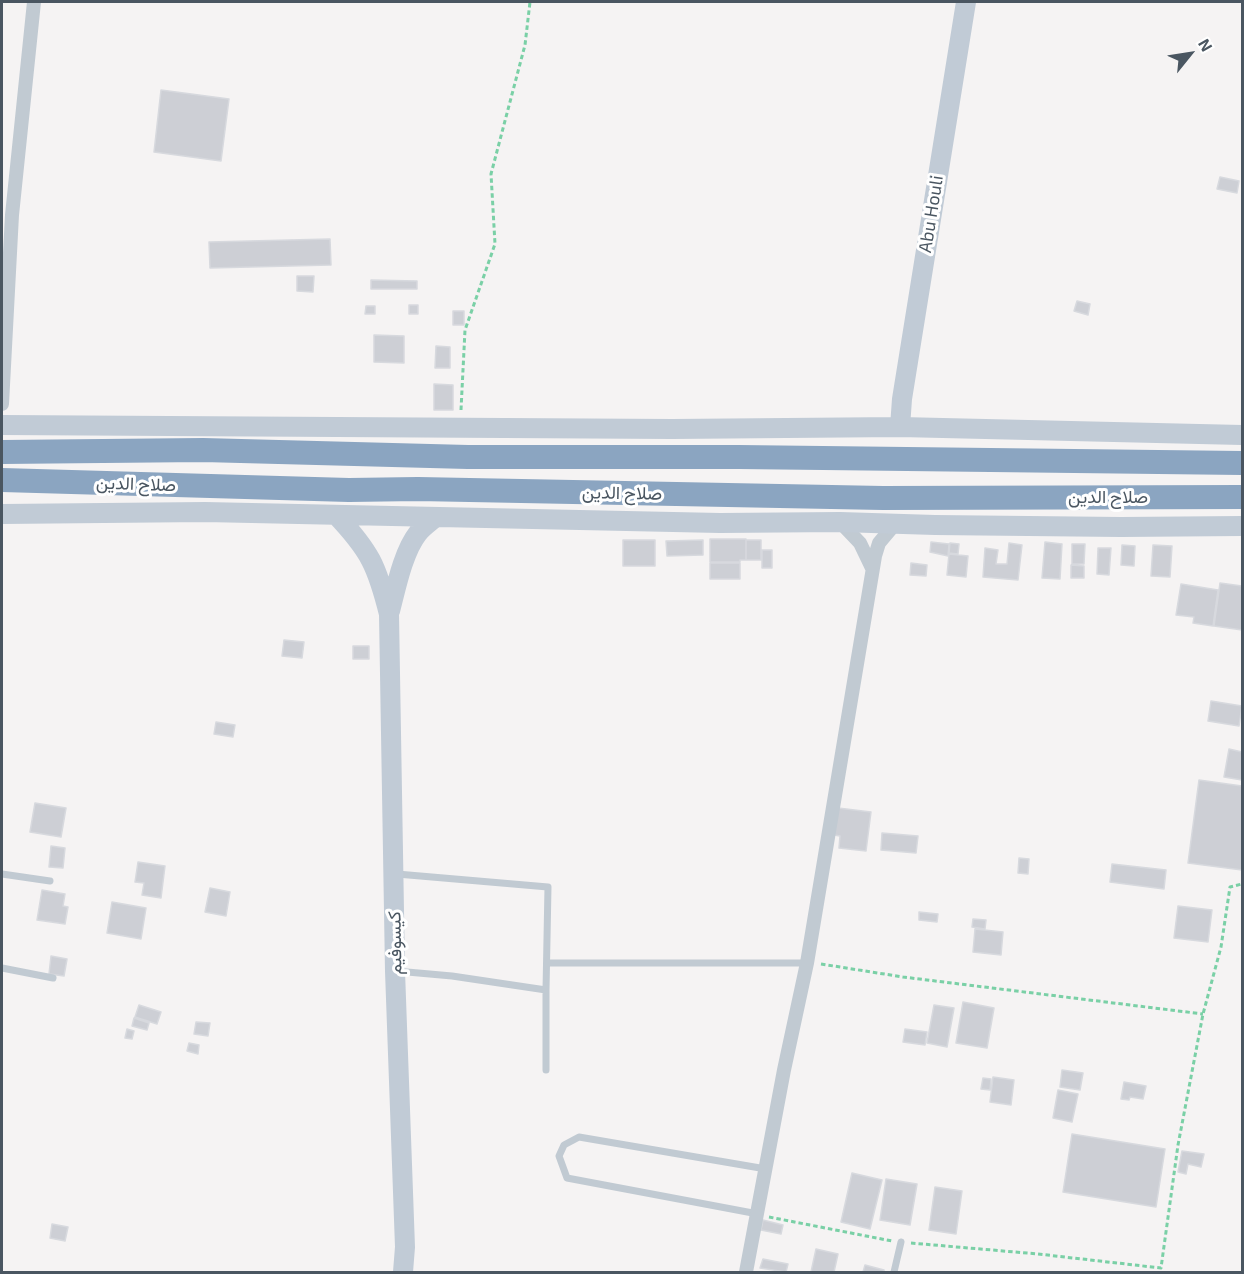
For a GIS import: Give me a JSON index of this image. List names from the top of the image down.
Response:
{
  "streets": {
    "highway": ["صلاح الدين"],
    "main road": ["Abu Houli", "كيسوفيم"]
  },
  "north": "top right"
}
